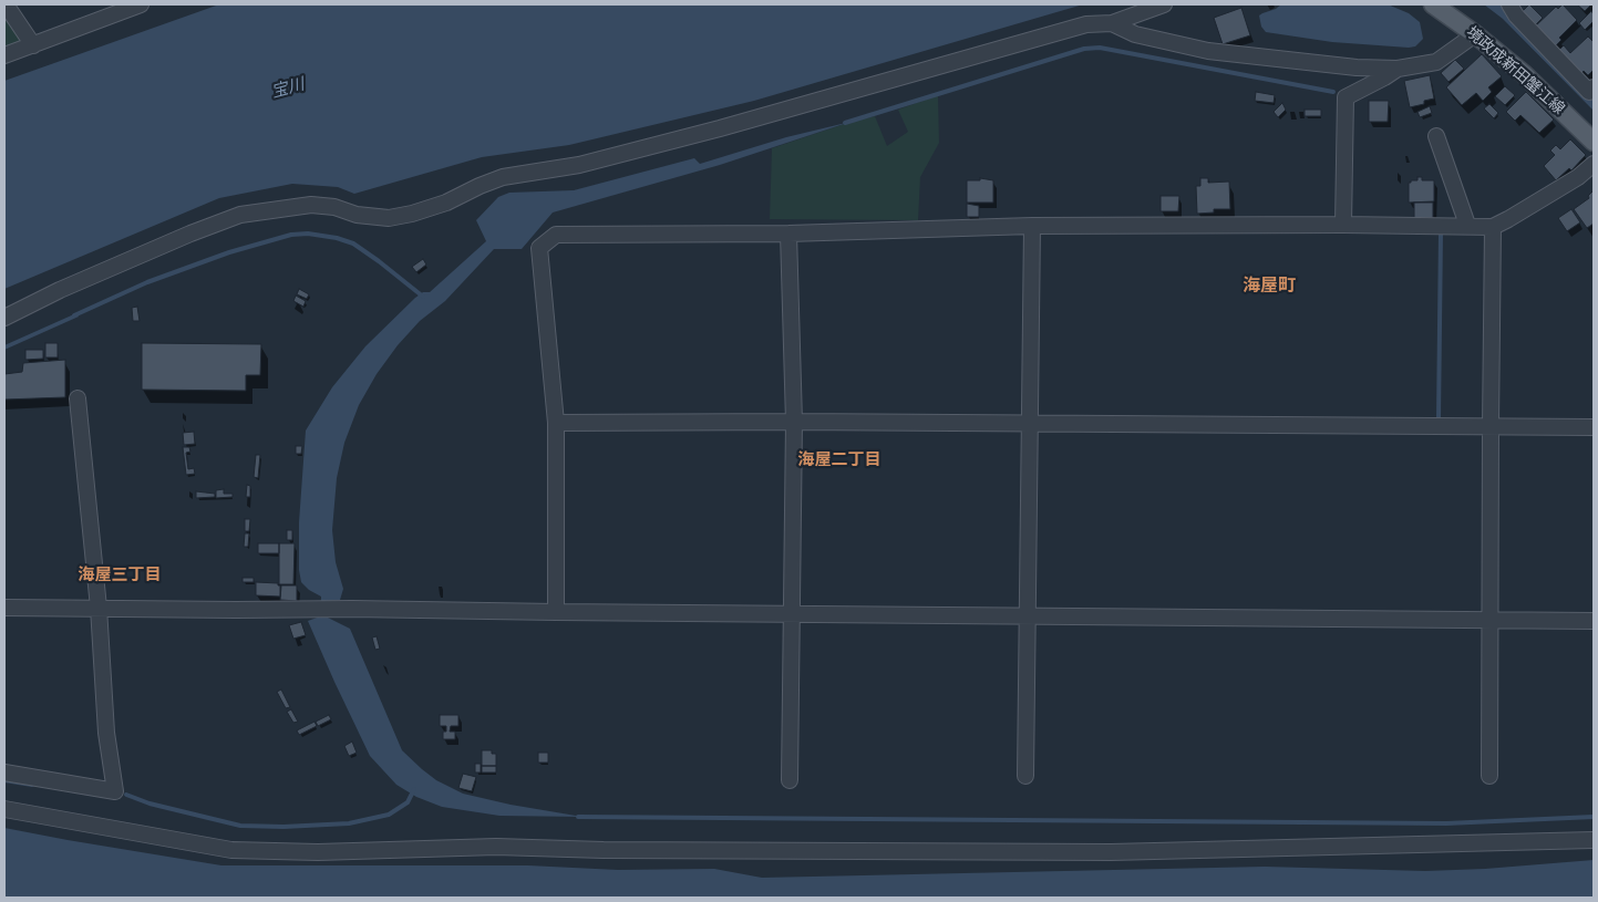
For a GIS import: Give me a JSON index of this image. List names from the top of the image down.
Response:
{
  "streets": {
    "main road": ["境政成新田蟹江線"]
  },
  "districts": ["海屋町", "海屋二丁目", "海屋三丁目"],
  "water": ["宝川"]
}
